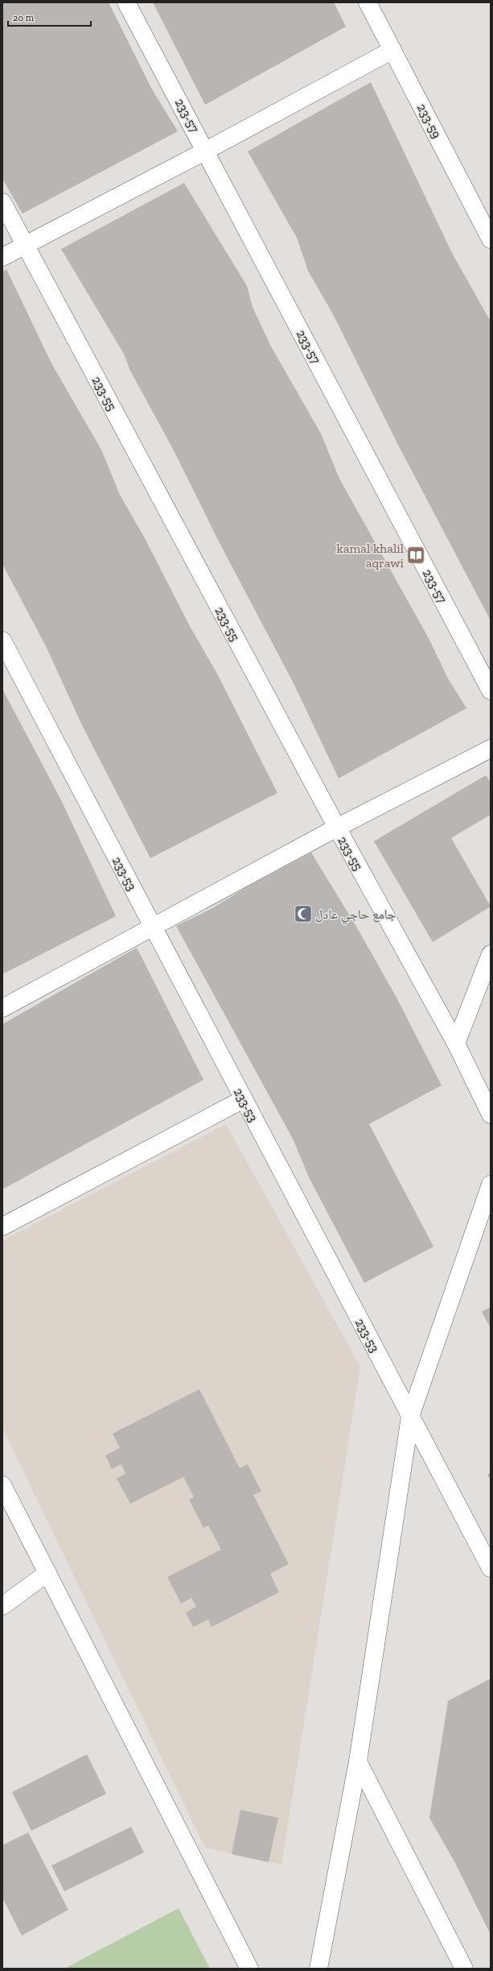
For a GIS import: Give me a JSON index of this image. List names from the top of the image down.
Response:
{
  "streets": {
    "street": [
      "233-57",
      "233-59",
      "233-55",
      "233-53"
    ]
  },
  "places": {
    "library": ["kamal khalil aqrawi"],
    "mosque": ["جامع حاجي عادل"]
  },
  "scale_bar": "20 m"
}
